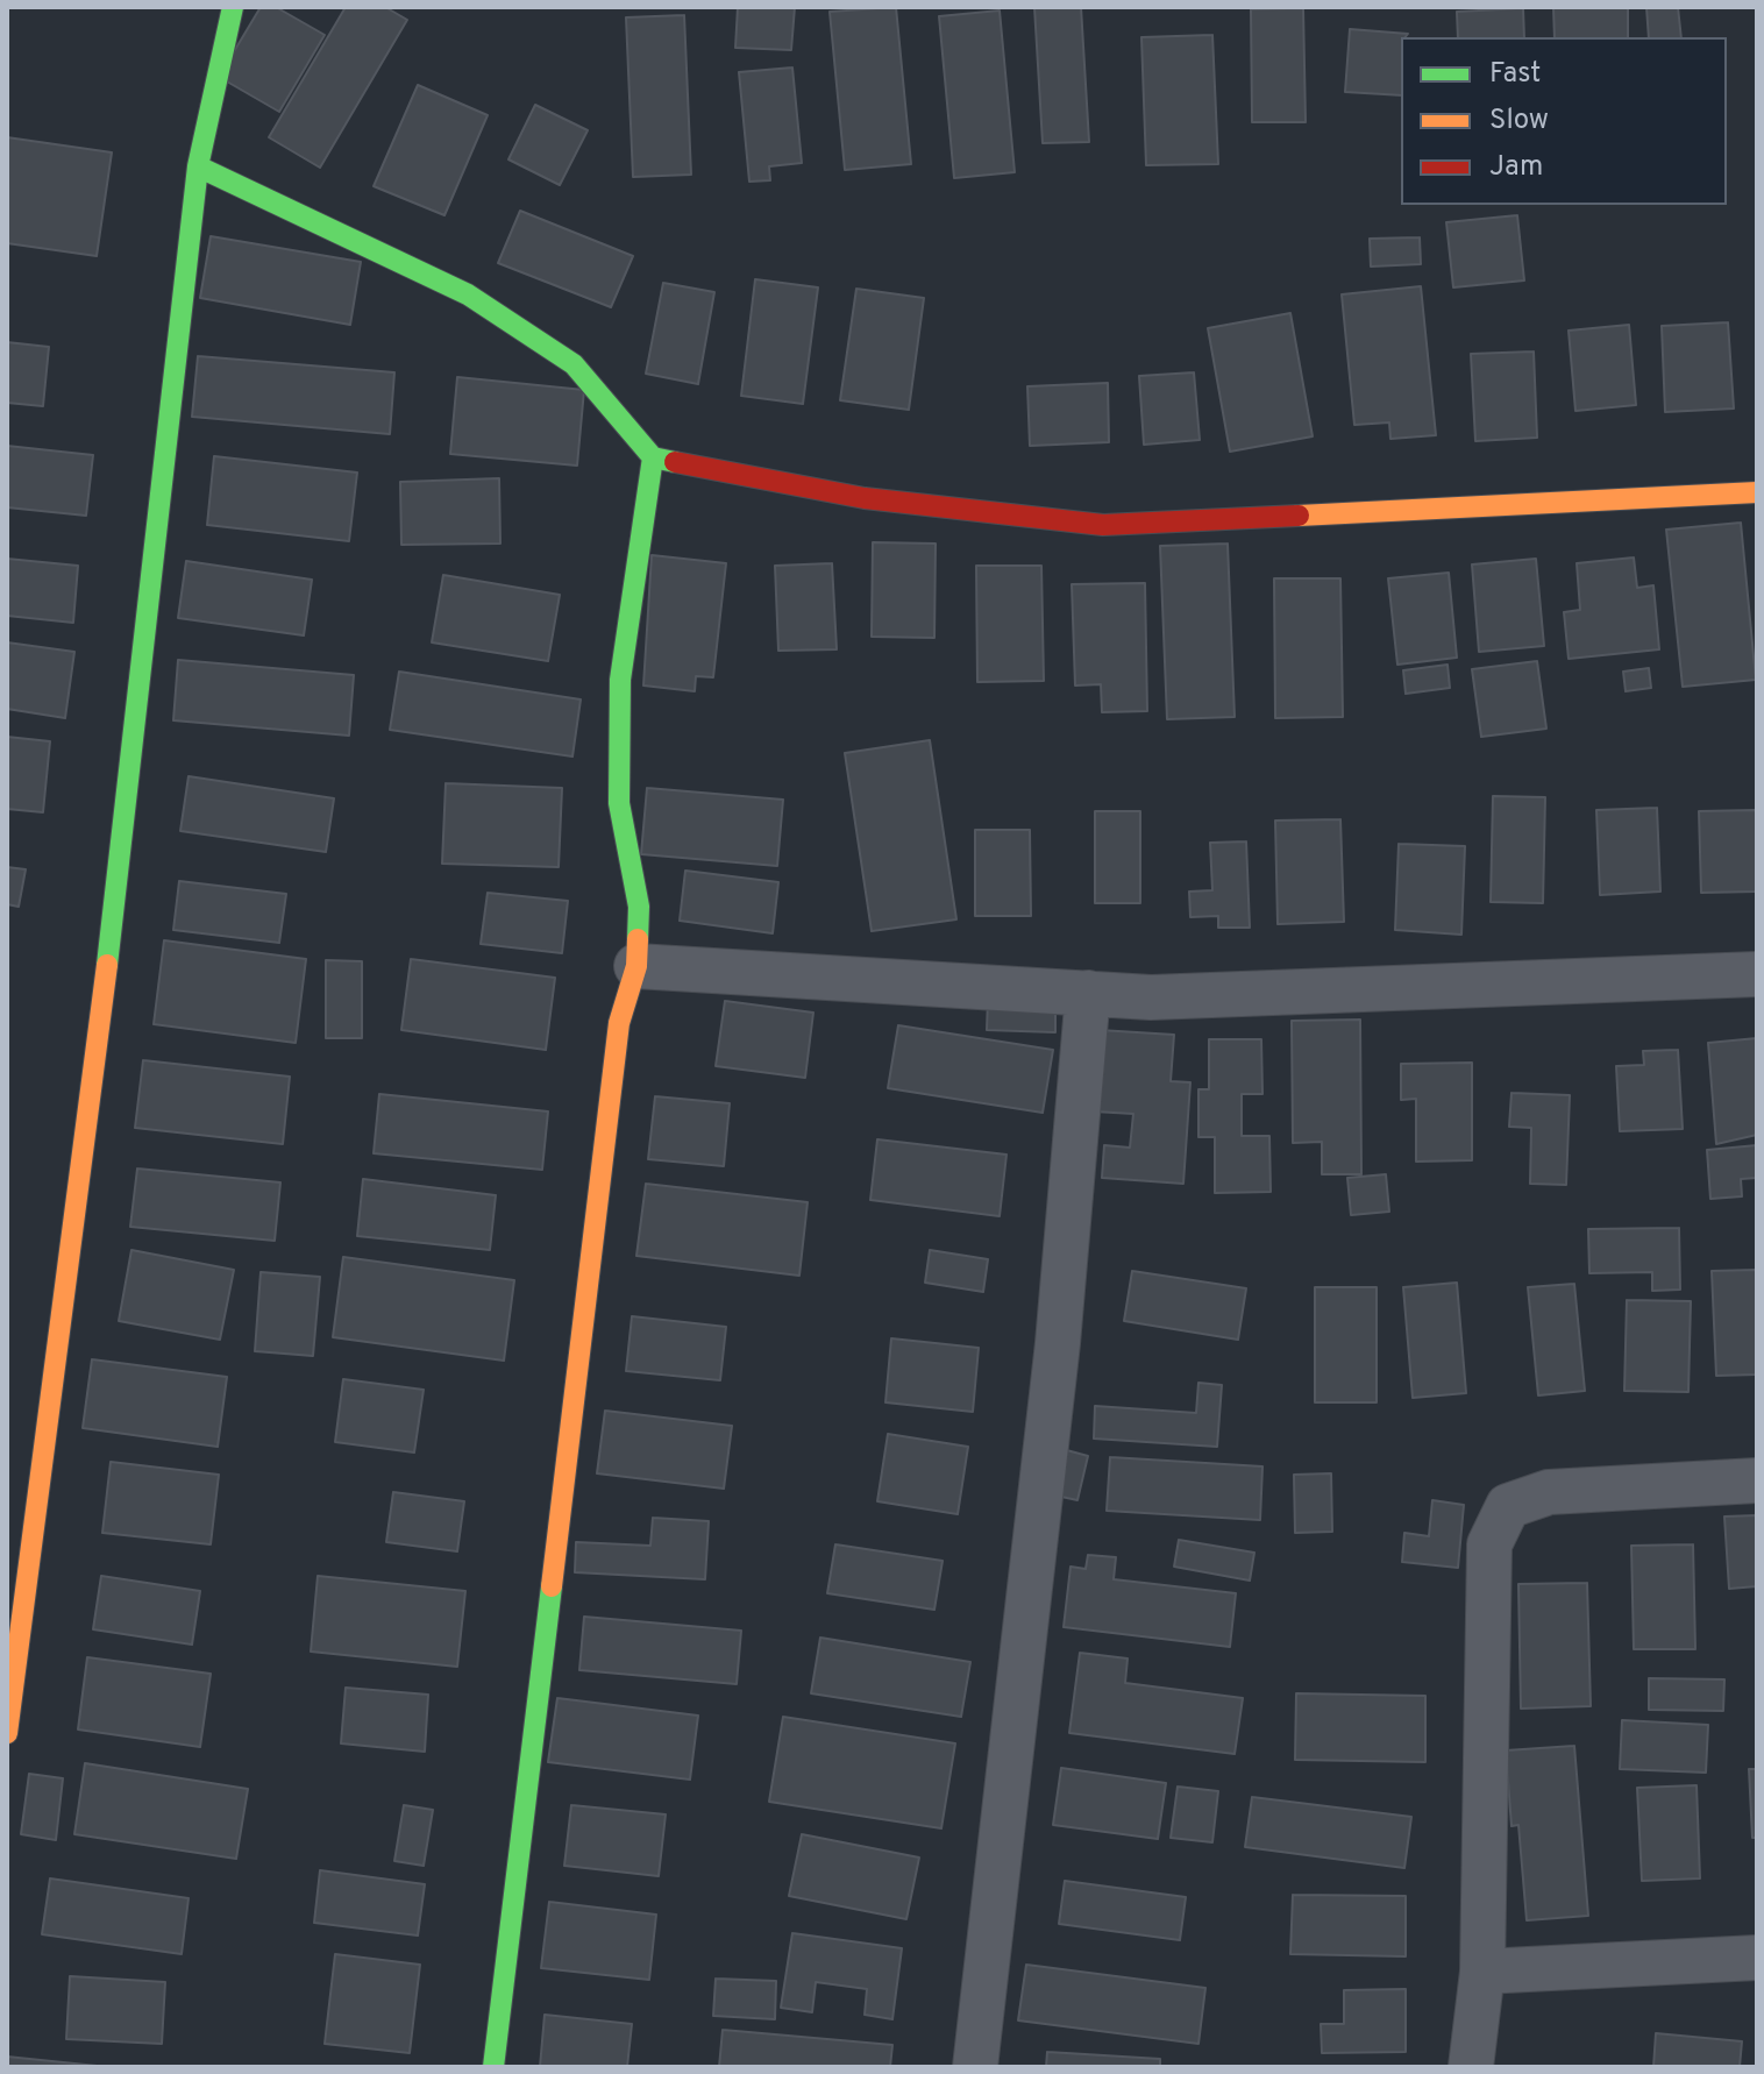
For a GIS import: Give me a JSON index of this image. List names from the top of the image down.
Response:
{
  "legend": ["Fast", "Slow", "Jam"]
}
